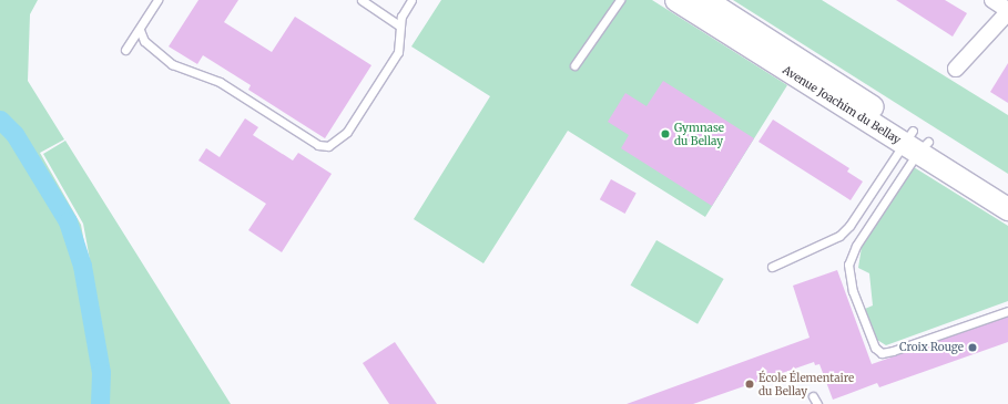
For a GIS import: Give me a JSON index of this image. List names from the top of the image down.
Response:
{
  "streets": {
    "street": ["Avenue Joachim du Bellay"]
  },
  "places": ["Gymnase du Bellay", "Croix Rouge", "École Élementaire du Bellay"]
}
